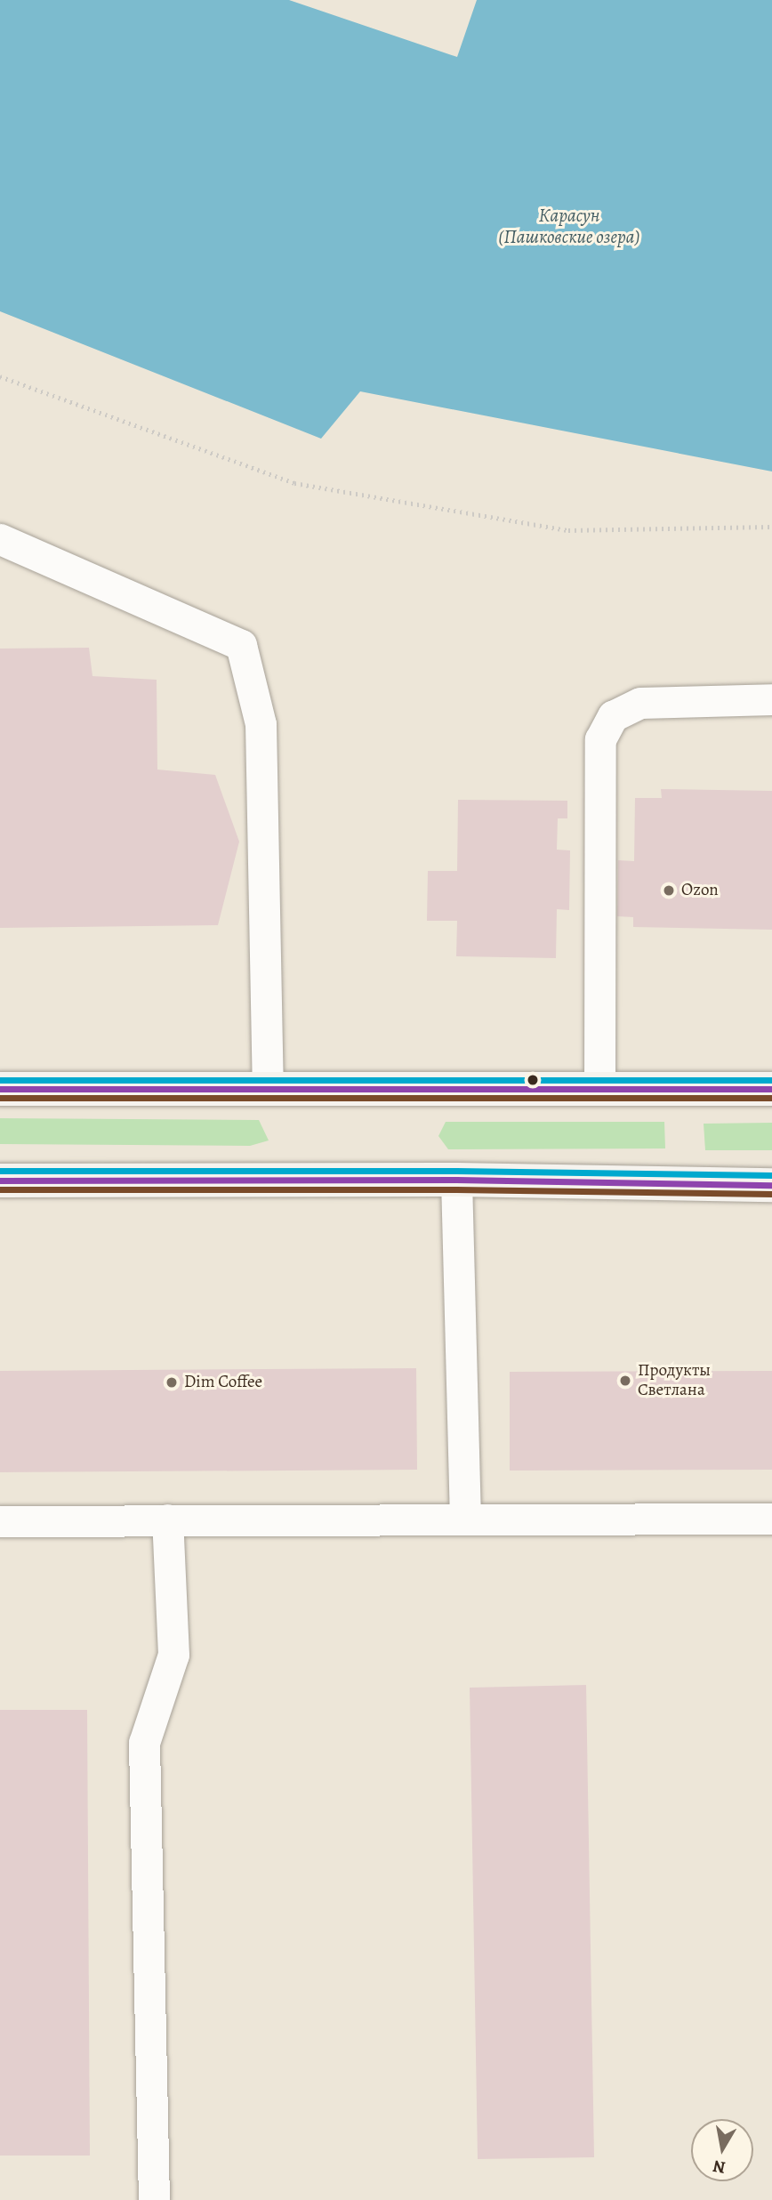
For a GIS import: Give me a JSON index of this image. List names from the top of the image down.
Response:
{
  "water": ["Карасун (Пашковские озера)"],
  "places": ["Ozon", "Продукты Светлана", "Dim Coffee"],
  "north": "bottom"
}
